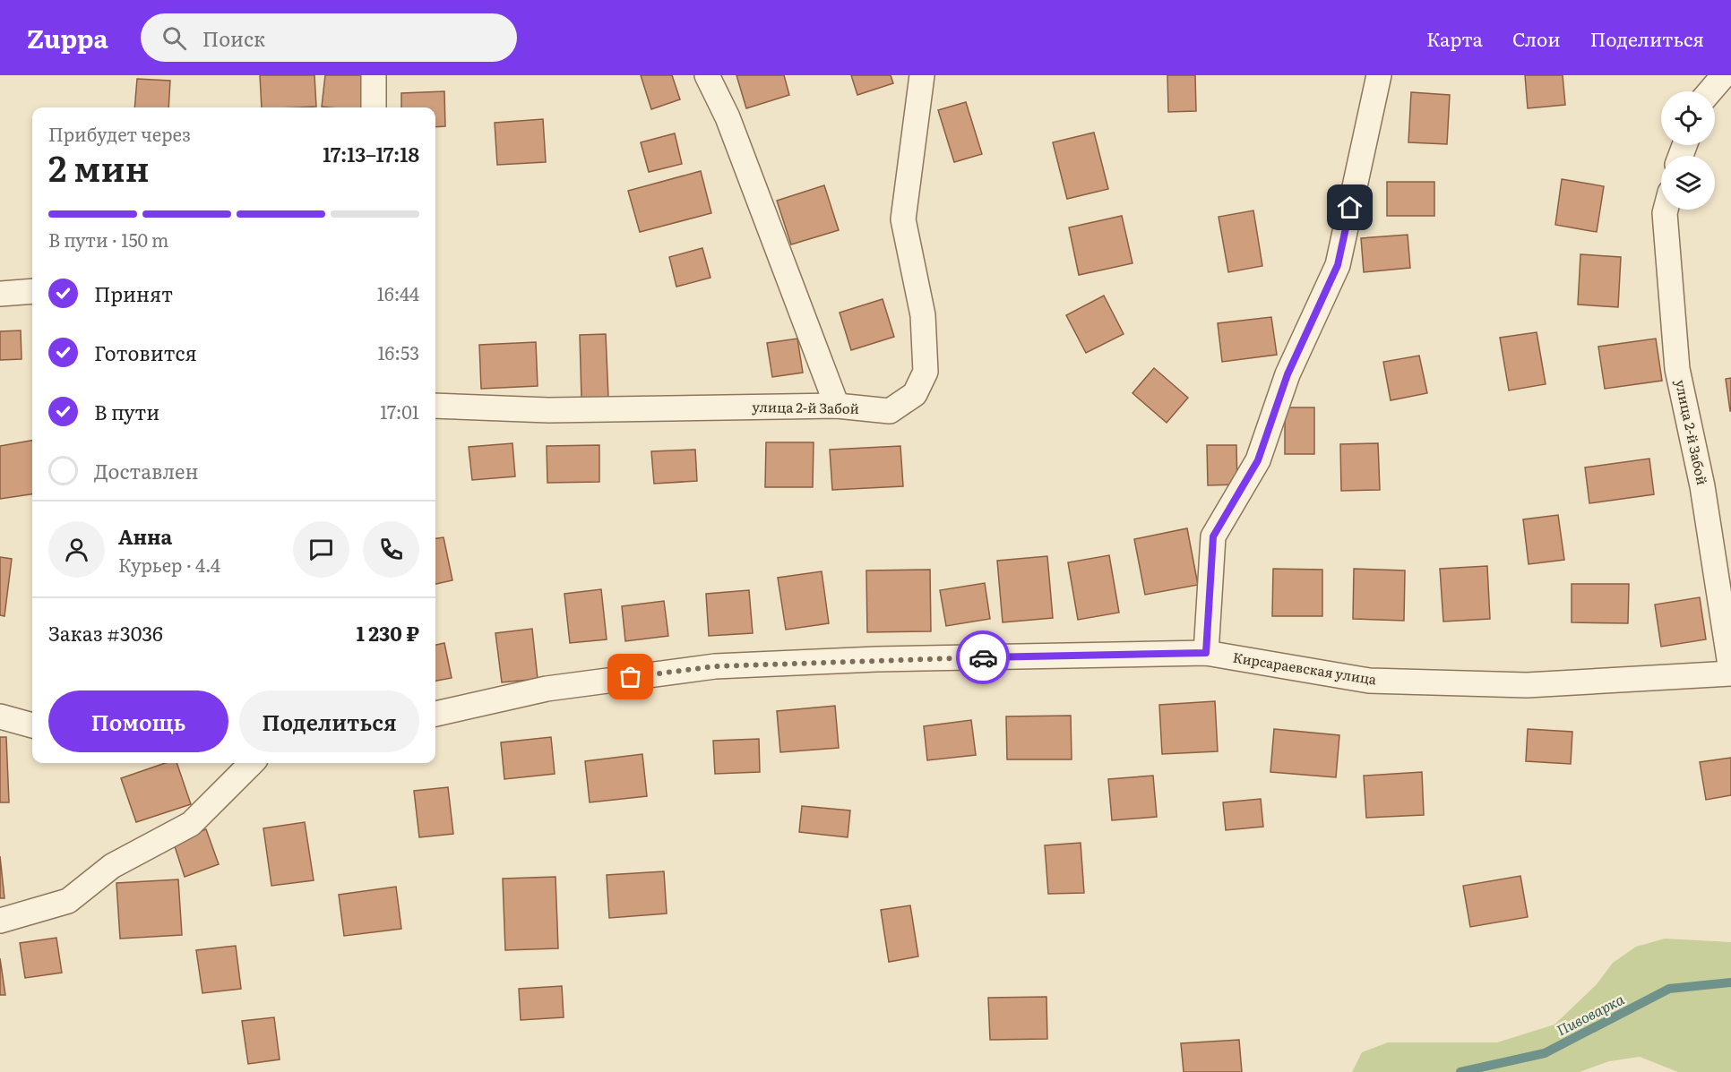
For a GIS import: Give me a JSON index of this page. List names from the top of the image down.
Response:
{
  "streets": {
    "street": ["улица 2-й Забой", "Кирсараевская улица"]
  },
  "crossings": [
    ["улица 2-й Забой", "Кирсараевская улица"]
  ],
  "water": ["Пивоварка"],
  "page": {
    "header": "Zuppa",
    "search": "Поиск",
    "nav": ["Карта", "Слои", "Поделиться"],
    "heading": ["2 мин", "Прибудет через", "17:13–17:18"],
    "panel": [
      "Анна",
      "Курьер · 4.4",
      "Заказ #3036",
      "1 230 ₽"
    ],
    "bar": "В пути · 150 m",
    "list": [
      ["Принят", "16:44"],
      ["Готовится", "16:53"],
      ["В пути", "17:01"],
      "Доставлен"
    ],
    "buttons": ["Помощь", "Поделиться"]
  }
}
